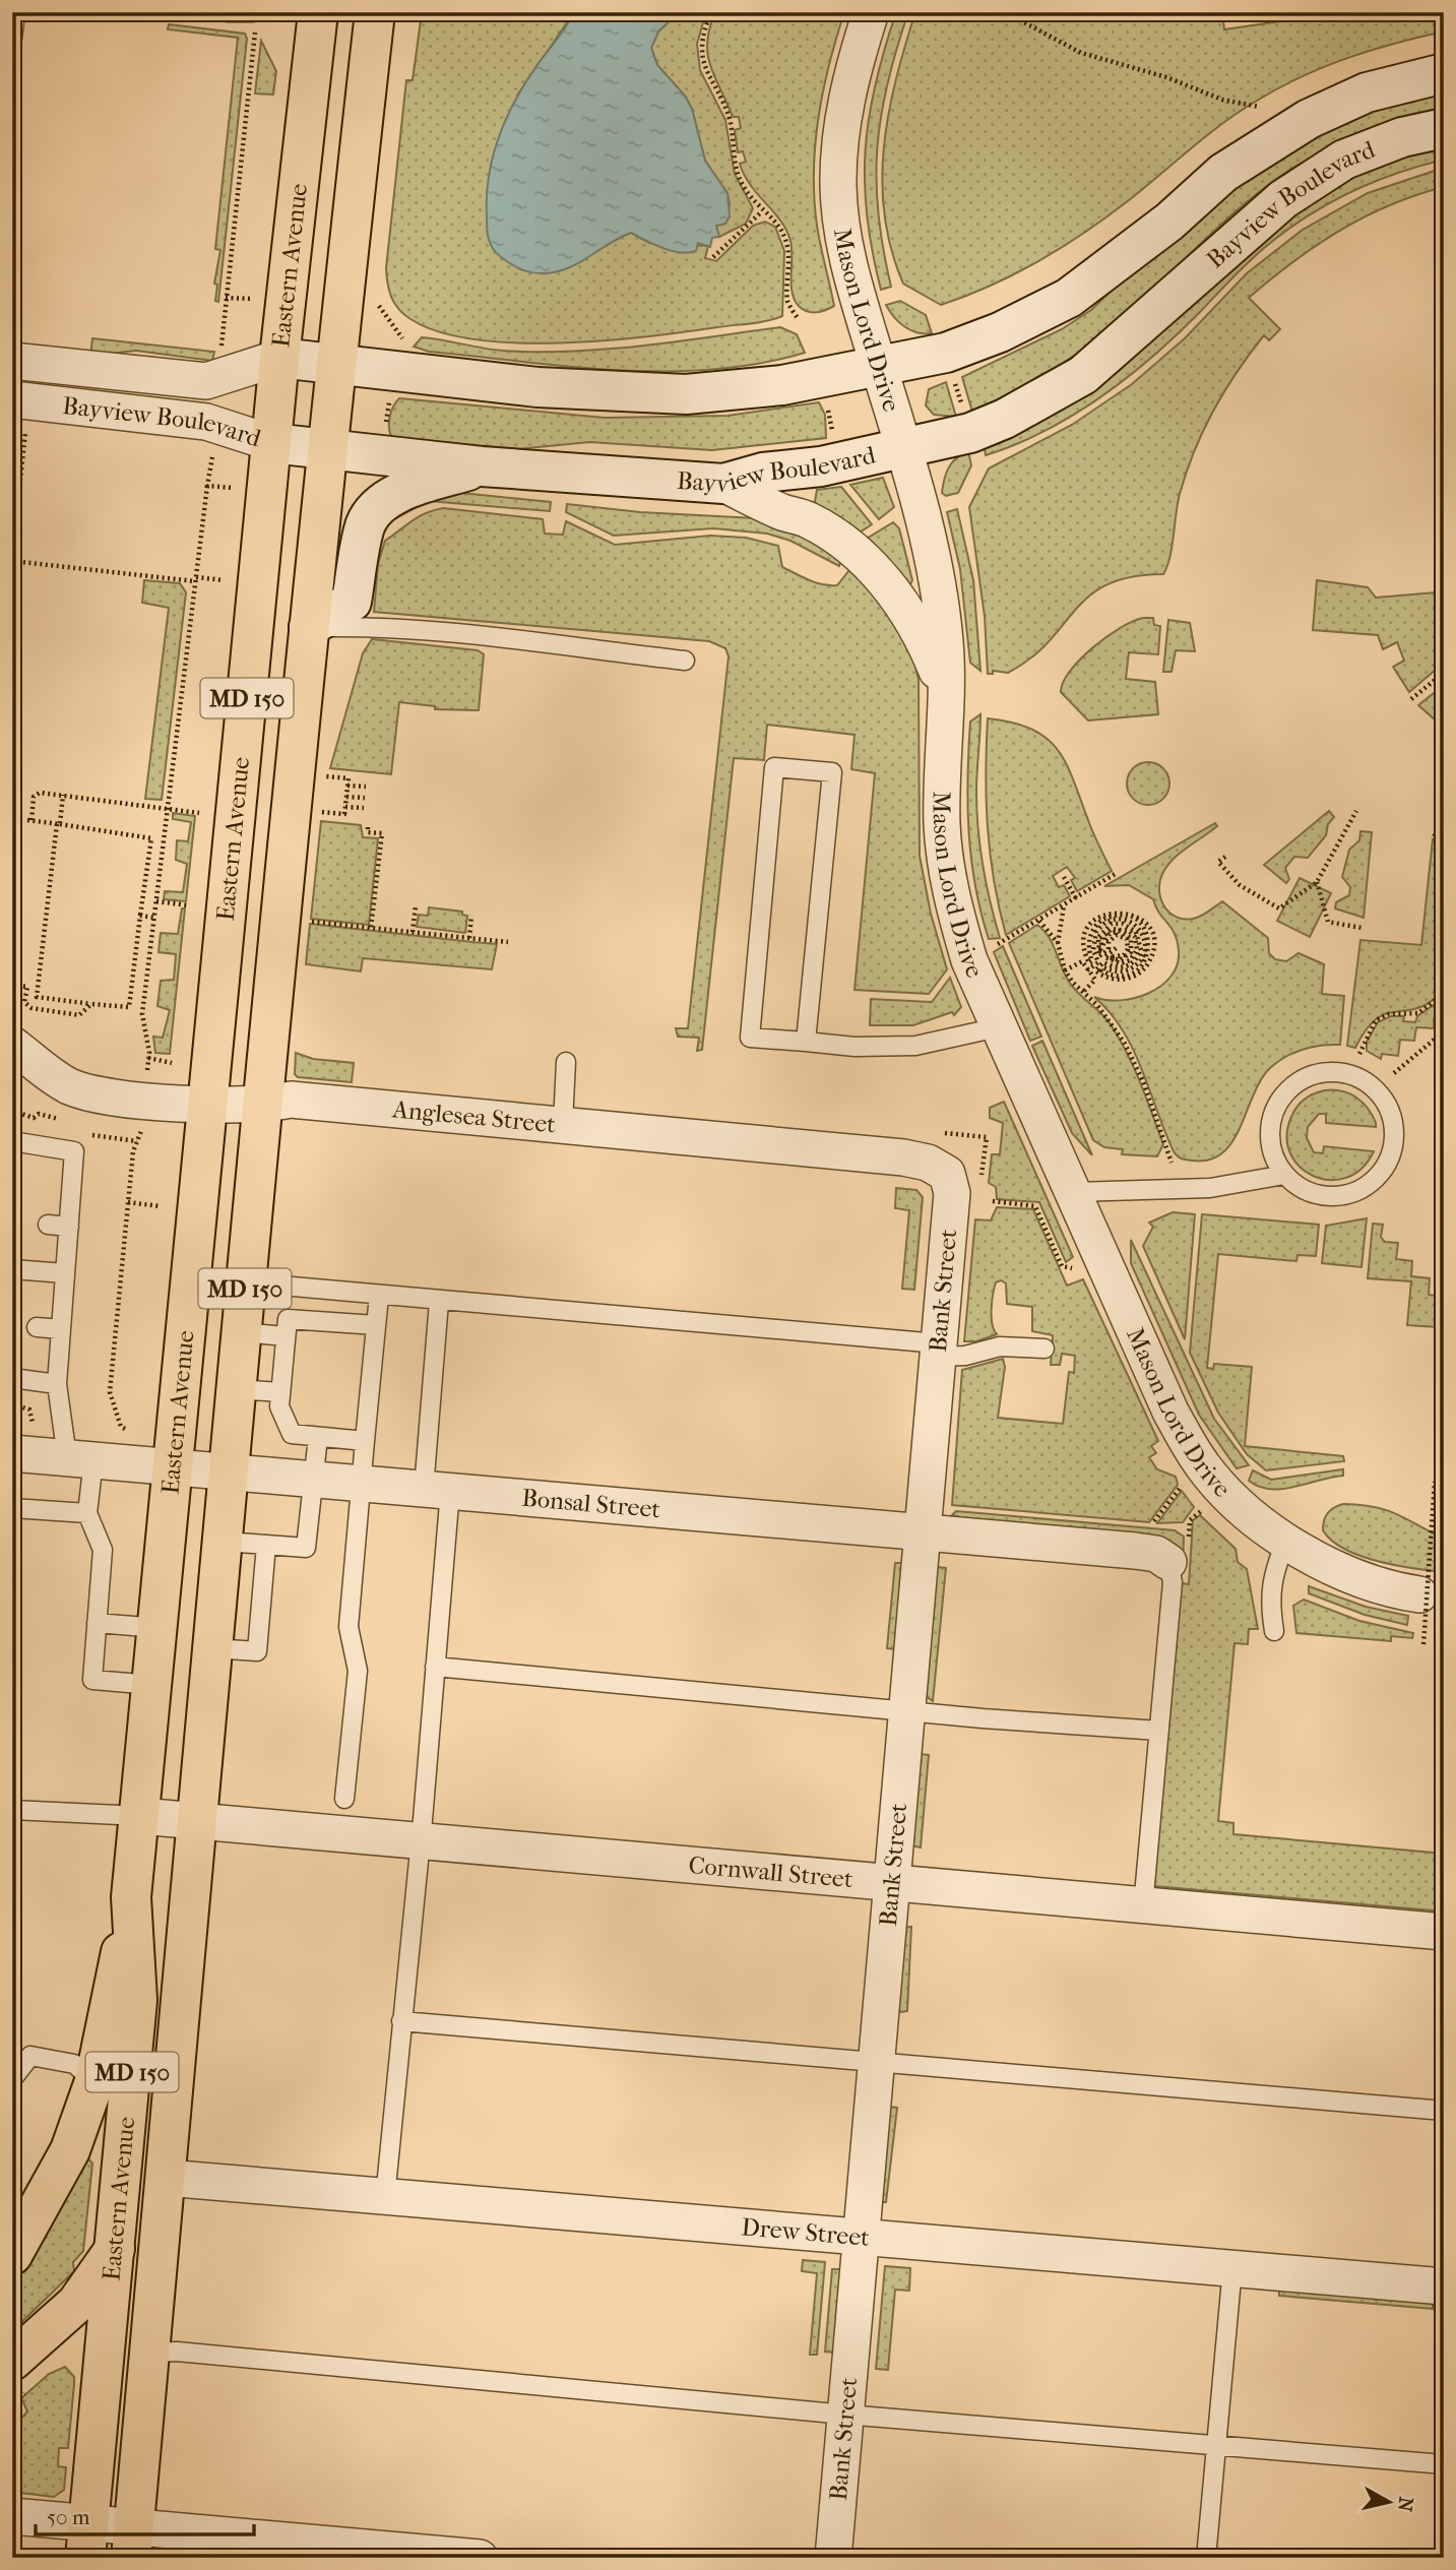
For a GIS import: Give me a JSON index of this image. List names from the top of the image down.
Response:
{
  "streets": {
    "main road": ["Eastern Avenue", "MD 150"],
    "street": [
      "Bayview Boulevard",
      "Mason Lord Drive",
      "Anglesea Street",
      "Bank Street",
      "Bonsal Street",
      "Cornwall Street",
      "Drew Street"
    ]
  },
  "crossings": [
    ["Bayview Boulevard", "Eastern Avenue"],
    ["Bayview Boulevard", "Mason Lord Drive"],
    ["Eastern Avenue", "Anglesea Street"],
    ["Eastern Avenue", "Bonsal Street"],
    ["Eastern Avenue", "Cornwall Street"],
    ["Eastern Avenue", "Drew Street"],
    ["Anglesea Street", "Bank Street"],
    ["Bank Street", "Bonsal Street"],
    ["Bank Street", "Cornwall Street"],
    ["Bank Street", "Drew Street"]
  ],
  "scale_bar": "50 m",
  "north": "right"
}
